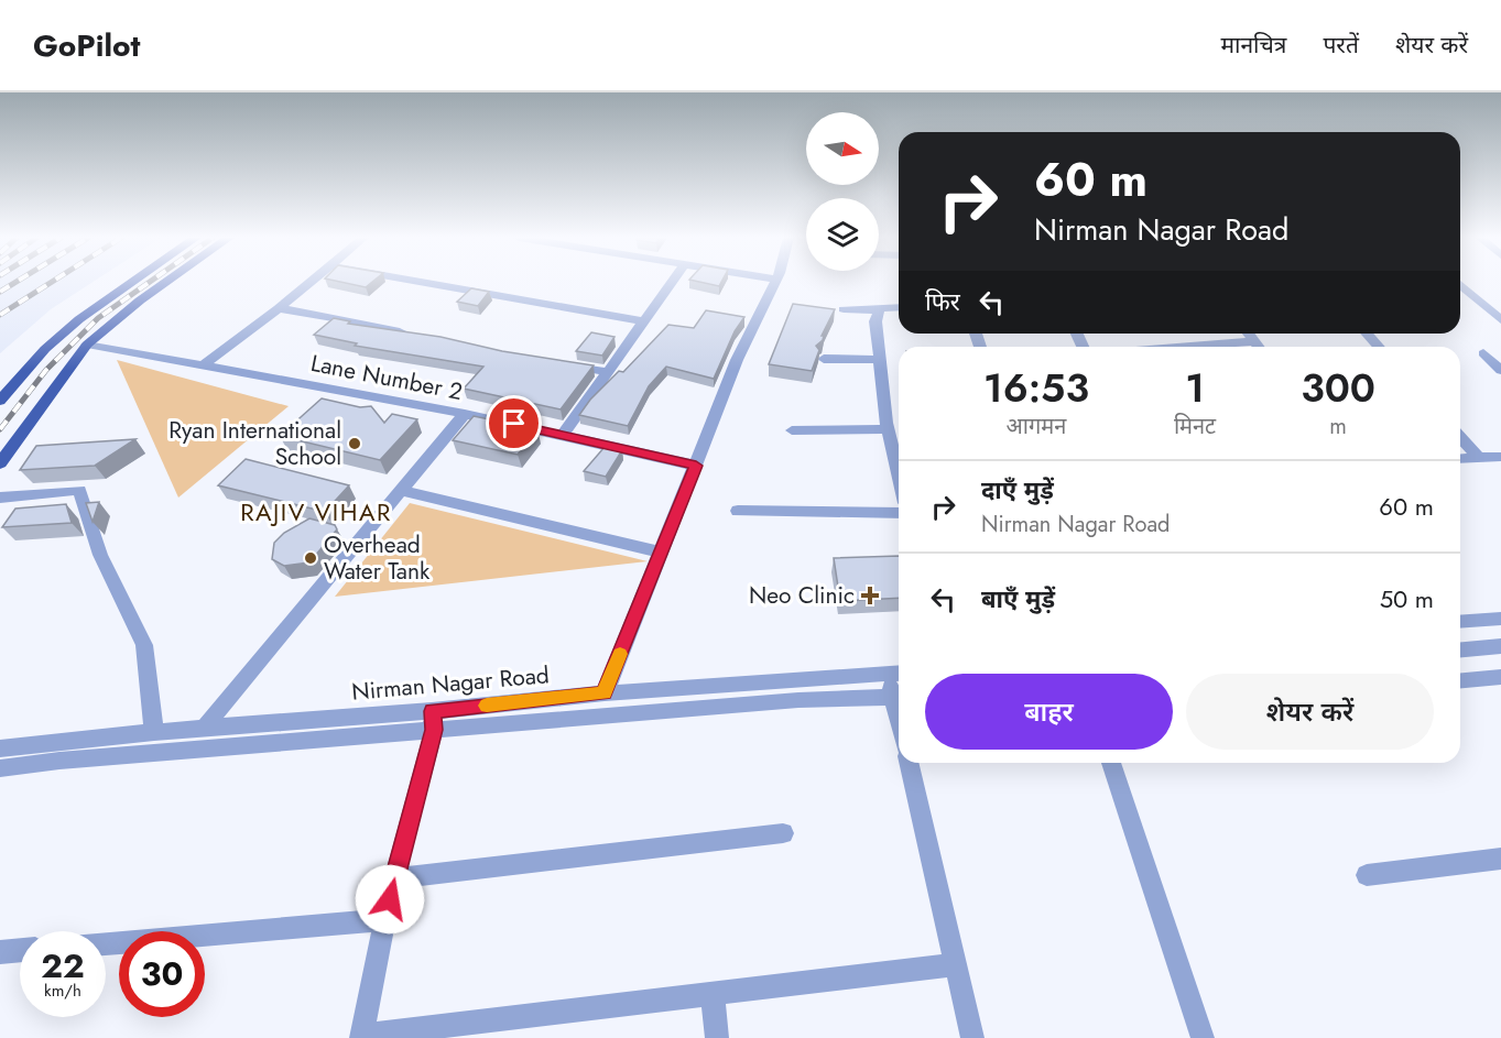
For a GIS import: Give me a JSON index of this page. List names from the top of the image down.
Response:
{
  "streets": {
    "street": ["Lane Number 2", "Nirman Nagar Road"]
  },
  "districts": ["RAJIV VIHAR"],
  "places": {
    "other": ["Ryan International School", "Overhead Water Tank"],
    "health": ["Neo Clinic"]
  },
  "north": "right",
  "page": {
    "header": "GoPilot",
    "nav": ["मानचित्र", "परतें", "शेयर करें"],
    "turn": ["60 m", "Nirman Nagar Road"],
    "then": "फिर",
    "eta": [
      "16:53",
      "आगमन",
      "1",
      "मिनट",
      "300",
      "m"
    ],
    "list": [
      {
        "name": "दाएँ मुड़ें",
        "note": "Nirman Nagar Road",
        "value": "60 m"
      },
      {
        "name": "बाएँ मुड़ें",
        "value": "50 m"
      }
    ],
    "buttons": ["बाहर", "शेयर करें"],
    "speed": "22 km/h",
    "limit": "30"
  }
}
